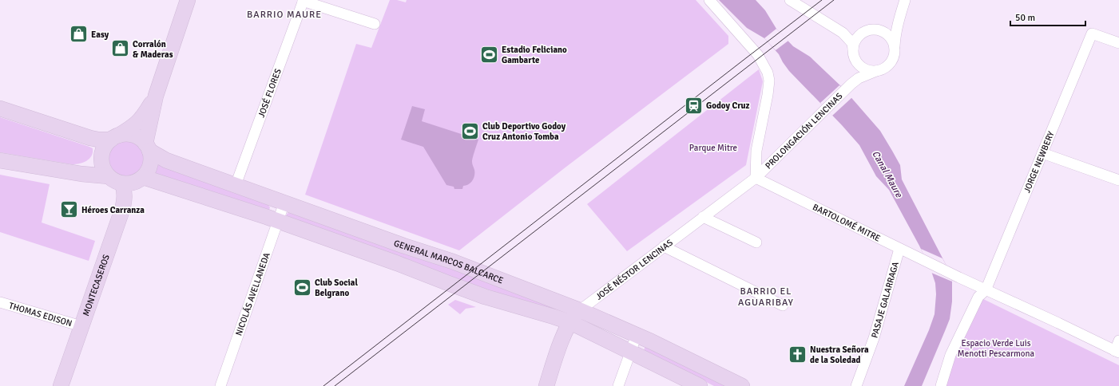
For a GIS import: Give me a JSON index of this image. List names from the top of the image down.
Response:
{
  "streets": {
    "main road": ["GENERAL MARCOS BALCARCE", "JOSÉ NÉSTOR LENCINAS", "MONTECASEROS"],
    "street": [
      "JOSÉ FLORES",
      "PROLONGACIÓN LENCINAS",
      "JORGE NEWBERY",
      "BARTOLOMÉ MITRE",
      "NICOLÁS AVELLANEDA",
      "PASAJE GALARRAGA",
      "THOMAS EDISON"
    ]
  },
  "crossings": [
    ["JOSÉ FLORES", "GENERAL MARCOS BALCARCE"],
    ["PROLONGACIÓN LENCINAS", "BARTOLOMÉ MITRE"],
    ["PROLONGACIÓN LENCINAS", "JOSÉ NÉSTOR LENCINAS"],
    ["JORGE NEWBERY", "BARTOLOMÉ MITRE"],
    ["BARTOLOMÉ MITRE", "JOSÉ NÉSTOR LENCINAS"],
    ["BARTOLOMÉ MITRE", "PASAJE GALARRAGA"],
    ["GENERAL MARCOS BALCARCE", "JOSÉ NÉSTOR LENCINAS"],
    ["GENERAL MARCOS BALCARCE", "MONTECASEROS"],
    ["GENERAL MARCOS BALCARCE", "NICOLÁS AVELLANEDA"],
    ["MONTECASEROS", "THOMAS EDISON"]
  ],
  "districts": ["BARRIO MAURE", "BARRIO EL AGUARIBAY"],
  "water": ["Canal Maure"],
  "parks": ["Parque Mitre", "Espacio Verde Luis Menotti Pescarmona"],
  "places": {
    "shop": ["Easy", "Corralón & Maderas"],
    "sports": ["Estadio Feliciano Gambarte", "Club Deportivo Godoy Cruz Antonio Tomba", "Club Social Belgrano"],
    "station": ["Godoy Cruz"],
    "bar": ["Héroes Carranza"],
    "church": ["Nuestra Señora de la Soledad"]
  },
  "scale_bar": "50 m"
}
